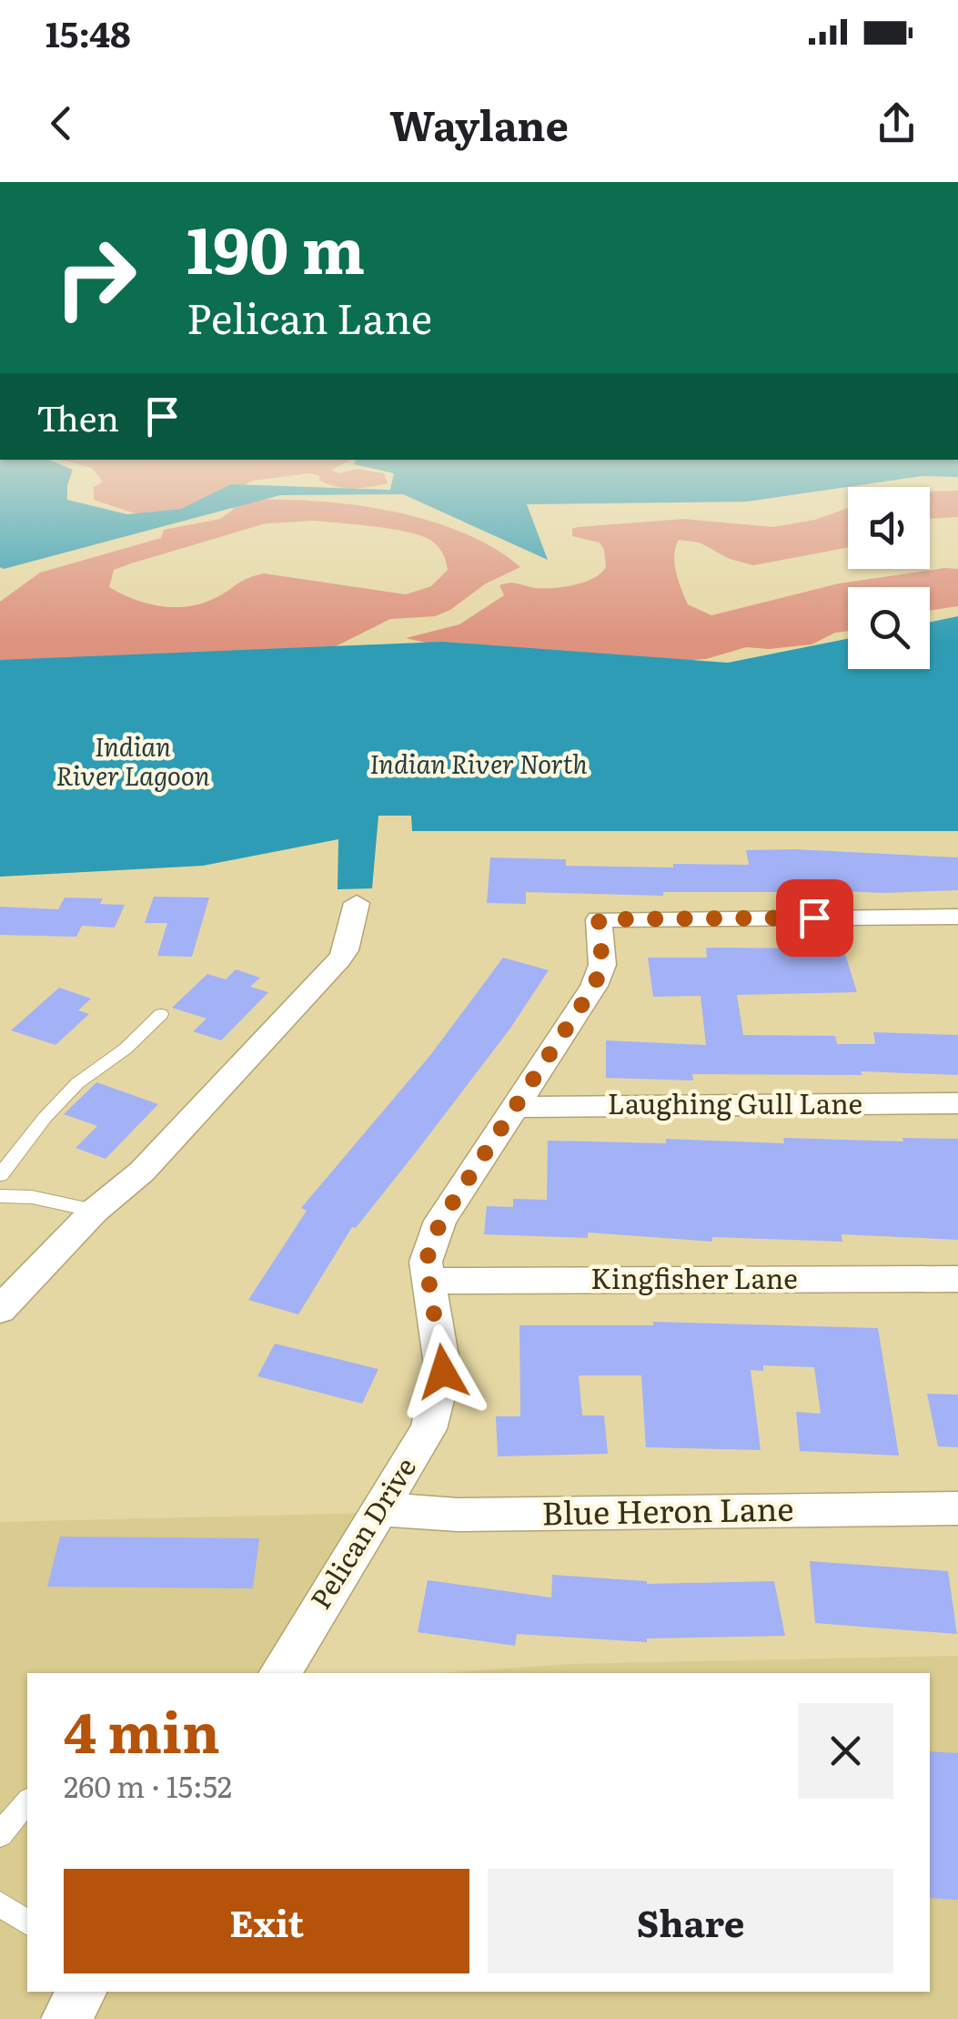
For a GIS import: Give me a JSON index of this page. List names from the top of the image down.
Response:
{
  "streets": {
    "street": [
      "Laughing Gull Lane",
      "Kingfisher Lane",
      "Blue Heron Lane",
      "Pelican Drive"
    ]
  },
  "crossings": [
    ["Laughing Gull Lane", "Pelican Drive"],
    ["Kingfisher Lane", "Pelican Drive"],
    ["Blue Heron Lane", "Pelican Drive"]
  ],
  "water": ["Indian River Lagoon", "Indian River North"],
  "page": {
    "status": "15:48",
    "header": "Waylane",
    "turn": ["190 m", "Pelican Lane"],
    "then": "Then",
    "heading": ["4 min", "260 m · 15:52"],
    "buttons": ["Exit", "Share"]
  }
}
